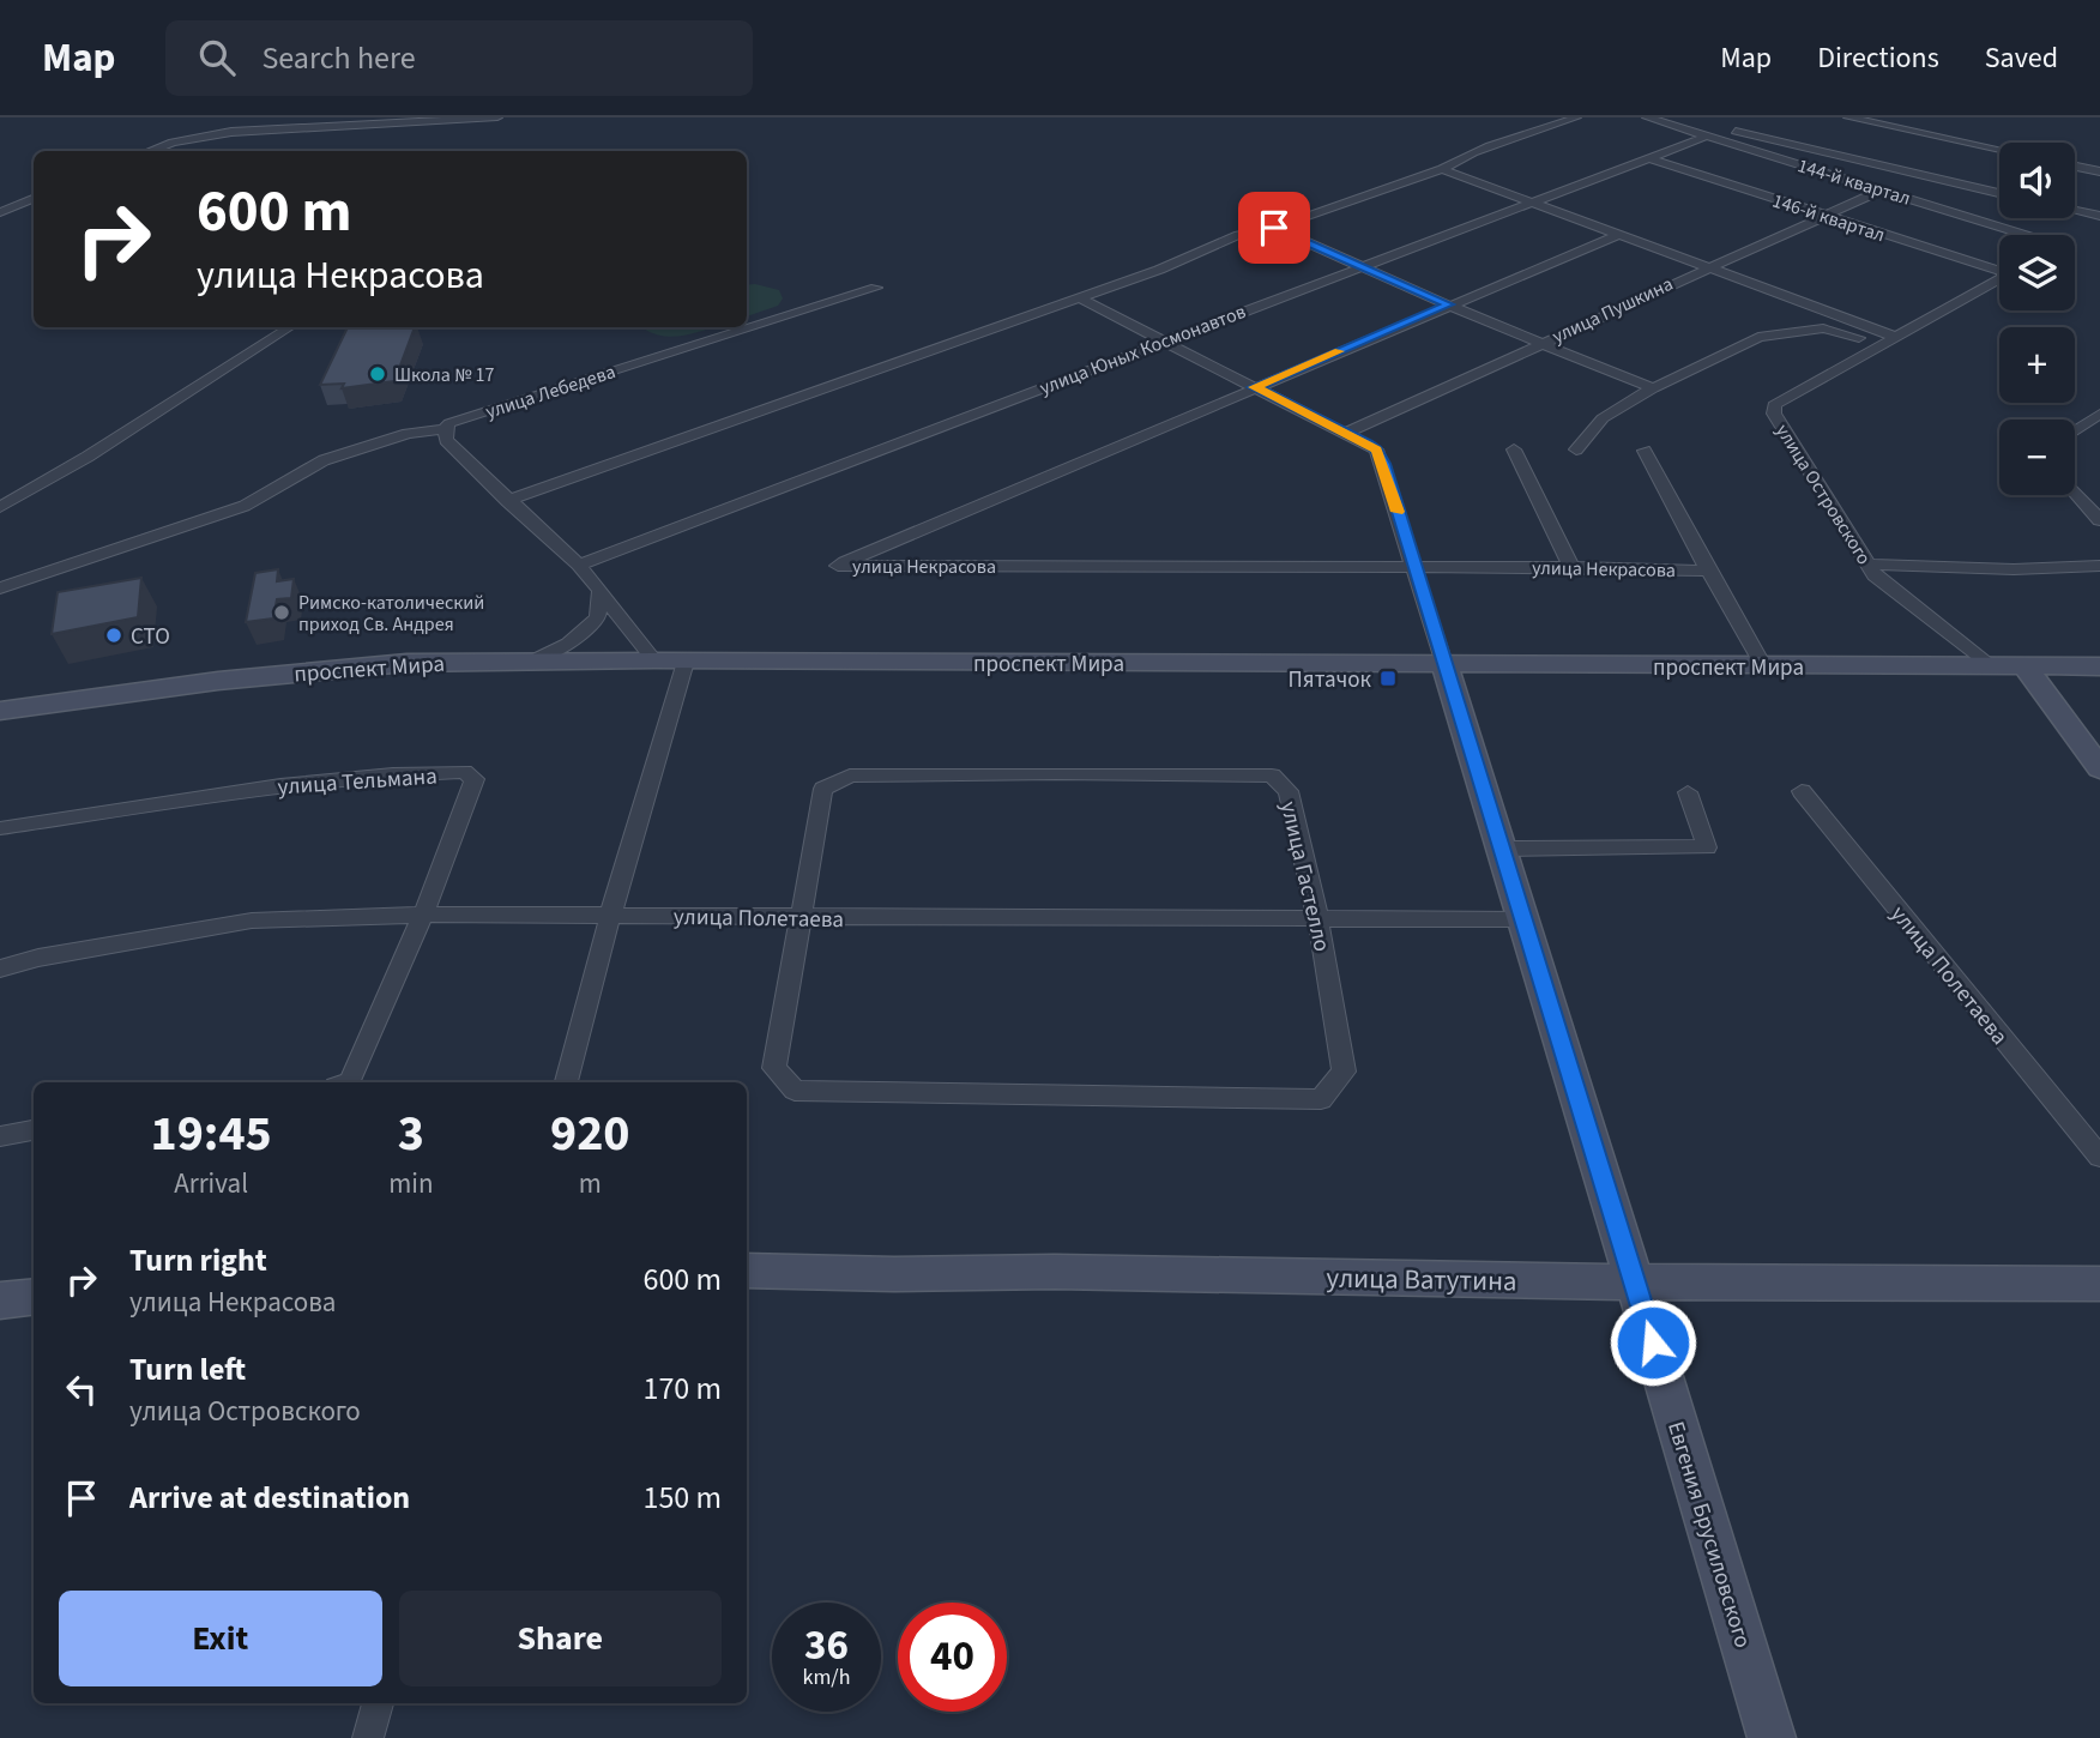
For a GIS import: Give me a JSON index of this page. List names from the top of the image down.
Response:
{
  "streets": {
    "main road": ["проспект Мира", "улица Ватутина", "Евгения Брусиловского"],
    "street": [
      "144-й квартал",
      "146-й квартал",
      "улица Пушкина",
      "улица Юных Космонавтов",
      "улица Лебедева",
      "улица Островского",
      "улица Некрасова",
      "улица Тельмана",
      "улица Гастелло",
      "улица Полетаева"
    ]
  },
  "crossings": [
    ["144-й квартал", "улица Пушкина"],
    ["144-й квартал", "улица Юных Космонавтов"],
    ["146-й квартал", "улица Пушкина"],
    ["146-й квартал", "улица Юных Космонавтов"],
    ["улица Пушкина", "Евгения Брусиловского"],
    ["улица Юных Космонавтов", "Евгения Брусиловского"],
    ["улица Островского", "проспект Мира"],
    ["улица Некрасова", "Евгения Брусиловского"],
    ["проспект Мира", "Евгения Брусиловского"],
    ["улица Тельмана", "улица Полетаева"],
    ["улица Гастелло", "улица Полетаева"],
    ["улица Полетаева", "Евгения Брусиловского"],
    ["улица Ватутина", "Евгения Брусиловского"]
  ],
  "places": {
    "other": ["Школа № 17", "Римско-католический приход Св. Андрея", "СТО"],
    "transit": ["Пятачок"]
  },
  "page": {
    "header": "Map",
    "search": "Search here",
    "nav": ["Map", "Directions", "Saved"],
    "map_buttons": ["+", "−"],
    "turn": ["600 m", "улица Некрасова"],
    "eta": [
      "19:45",
      "Arrival",
      "3",
      "min",
      "920",
      "m"
    ],
    "list": [
      {
        "name": "Turn right",
        "note": "улица Некрасова",
        "value": "600 m"
      },
      {
        "name": "Turn left",
        "note": "улица Островского",
        "value": "170 m"
      },
      {
        "name": "Arrive at destination",
        "value": "150 m"
      }
    ],
    "buttons": ["Exit", "Share"],
    "speed": "36 km/h",
    "limit": "40"
  }
}
